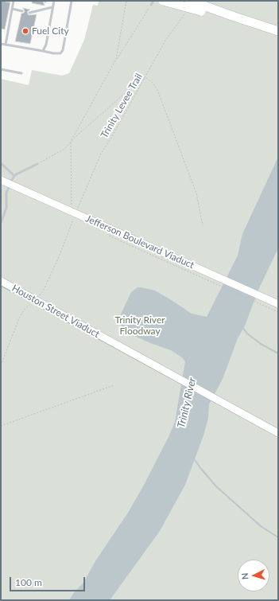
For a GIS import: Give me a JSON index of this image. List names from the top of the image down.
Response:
{
  "streets": {
    "main road": ["Jefferson Boulevard Viaduct", "Houston Street Viaduct"],
    "path": ["Trinity Levee Trail"]
  },
  "water": ["Trinity River"],
  "parks": ["Trinity River Floodway"],
  "places": ["Fuel City"],
  "scale_bar": "100 m",
  "north": "left"
}
